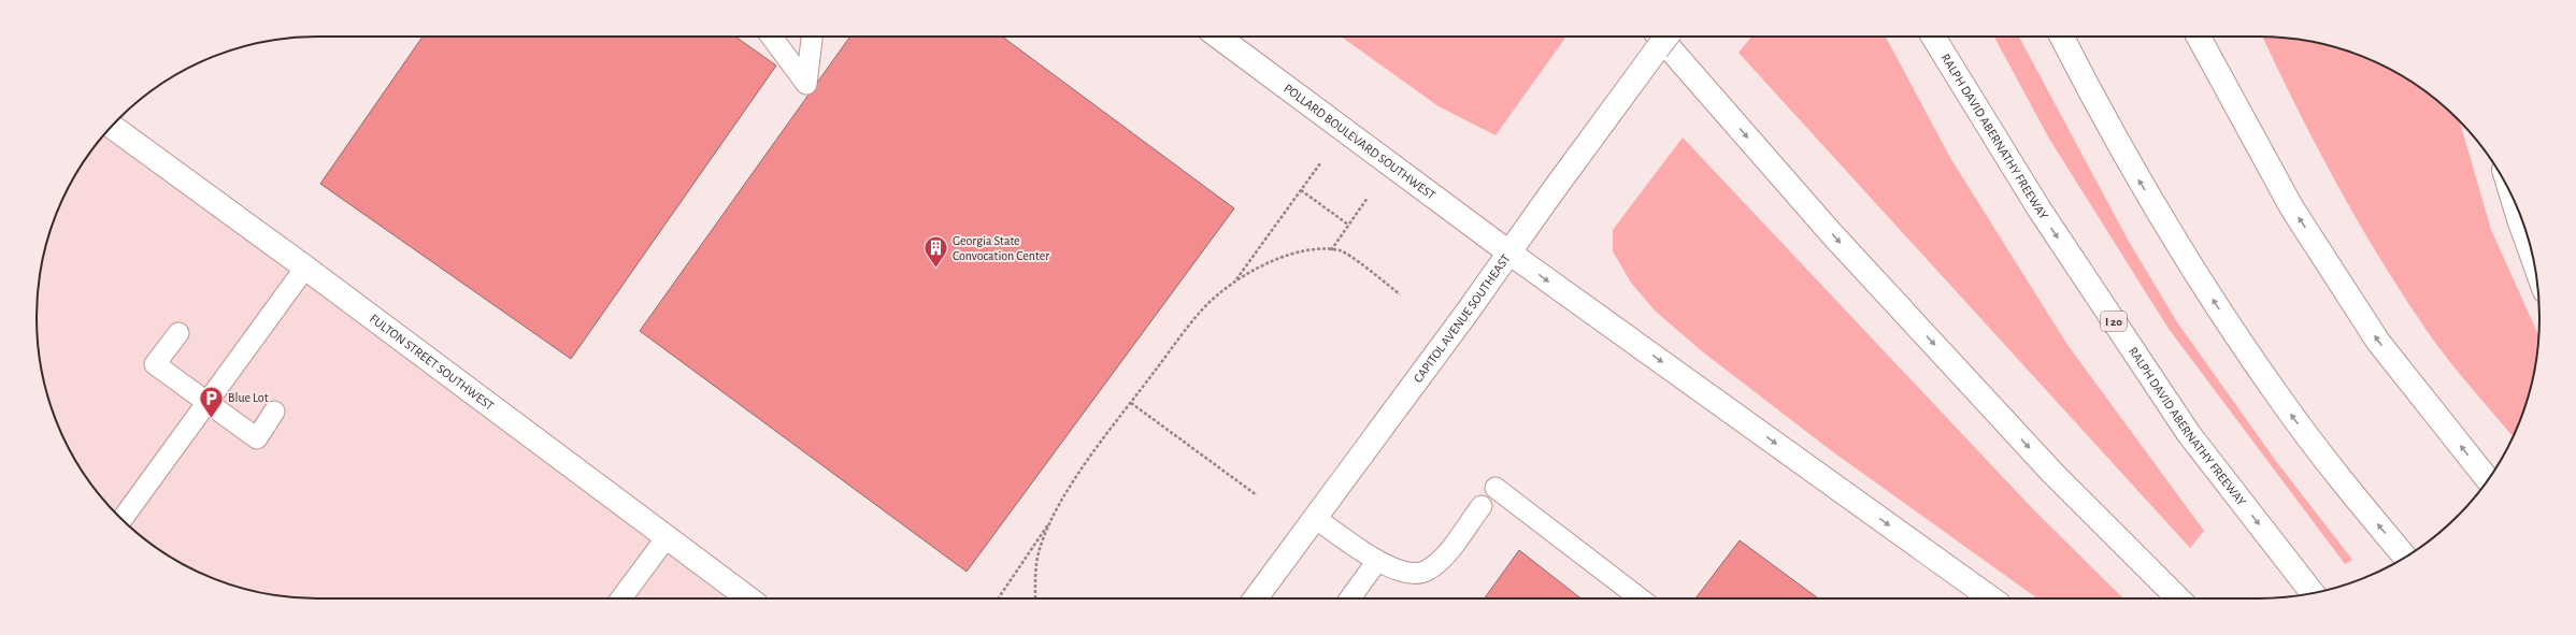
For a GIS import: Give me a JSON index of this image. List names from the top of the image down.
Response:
{
  "streets": {
    "main road": [
      "RALPH DAVID ABERNATHY FREEWAY",
      "POLLARD BOULEVARD SOUTHWEST",
      "CAPITOL AVENUE SOUTHEAST",
      "I 20",
      "FULTON STREET SOUTHWEST"
    ]
  },
  "crossings": [
    ["POLLARD BOULEVARD SOUTHWEST", "CAPITOL AVENUE SOUTHEAST"]
  ],
  "places": {
    "building": ["Georgia State Convocation Center"],
    "parking": ["Blue Lot"]
  }
}
